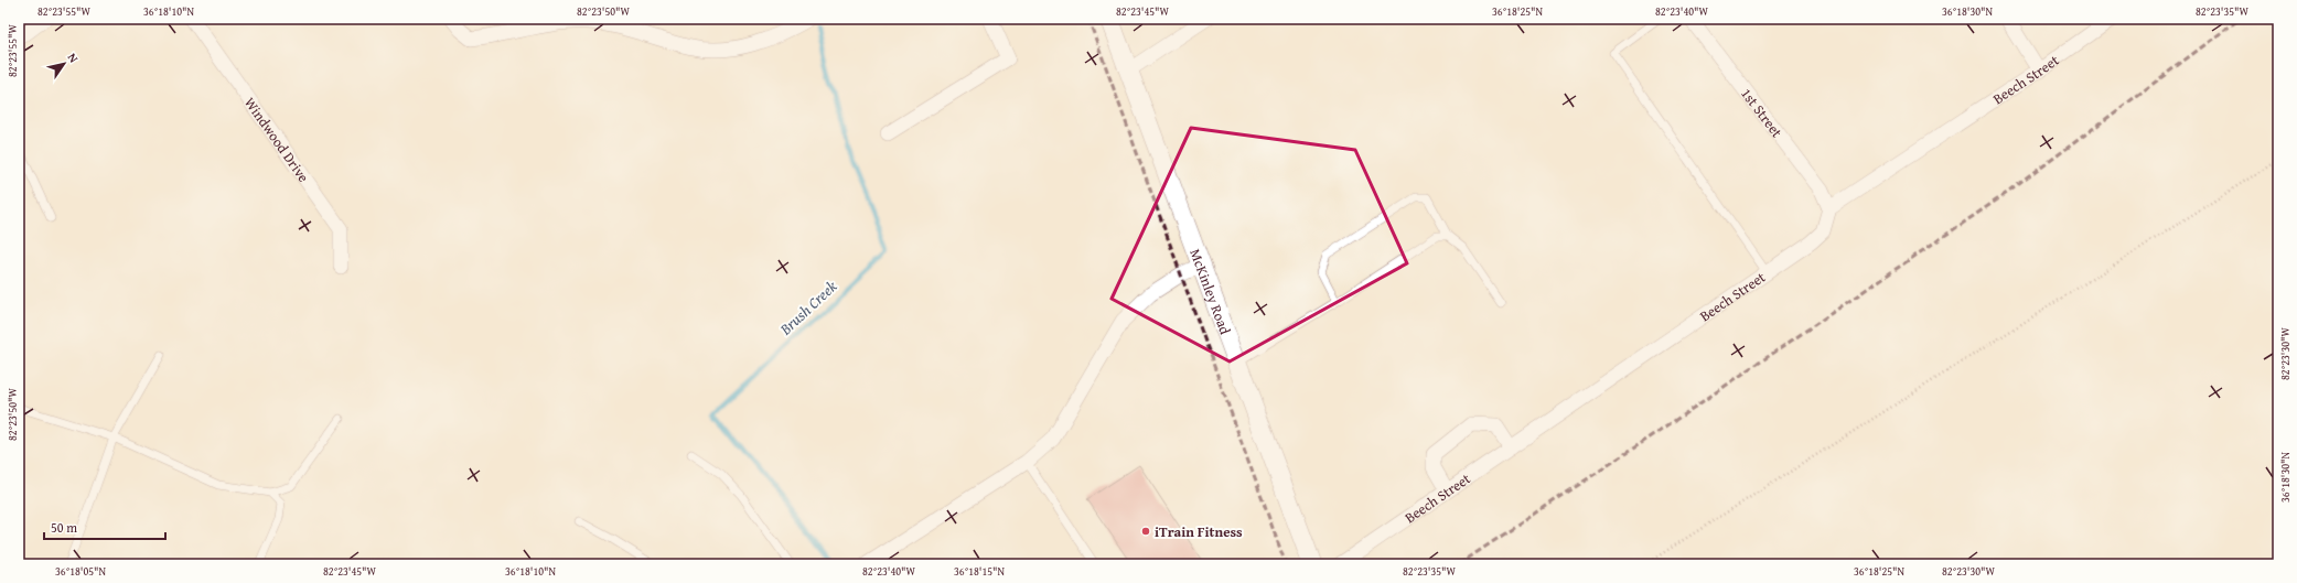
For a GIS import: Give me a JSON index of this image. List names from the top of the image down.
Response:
{
  "streets": {
    "street": [
      "Beech Street",
      "1st Street",
      "Windwood Drive",
      "McKinley Road"
    ]
  },
  "crossings": [
    ["Beech Street", "1st Street"]
  ],
  "water": ["Brush Creek"],
  "places": ["iTrain Fitness"],
  "scale_bar": "50 m",
  "north": "top right",
  "coordinates": [
    "82°23'55\"W",
    "36°18'10\"N",
    "82°23'50\"W",
    "82°23'45\"W",
    "36°18'25\"N",
    "82°23'40\"W",
    "36°18'30\"N",
    "82°23'35\"W",
    "82°23'30\"W",
    "36°18'05\"N",
    "36°18'15\"N"
  ]
}
